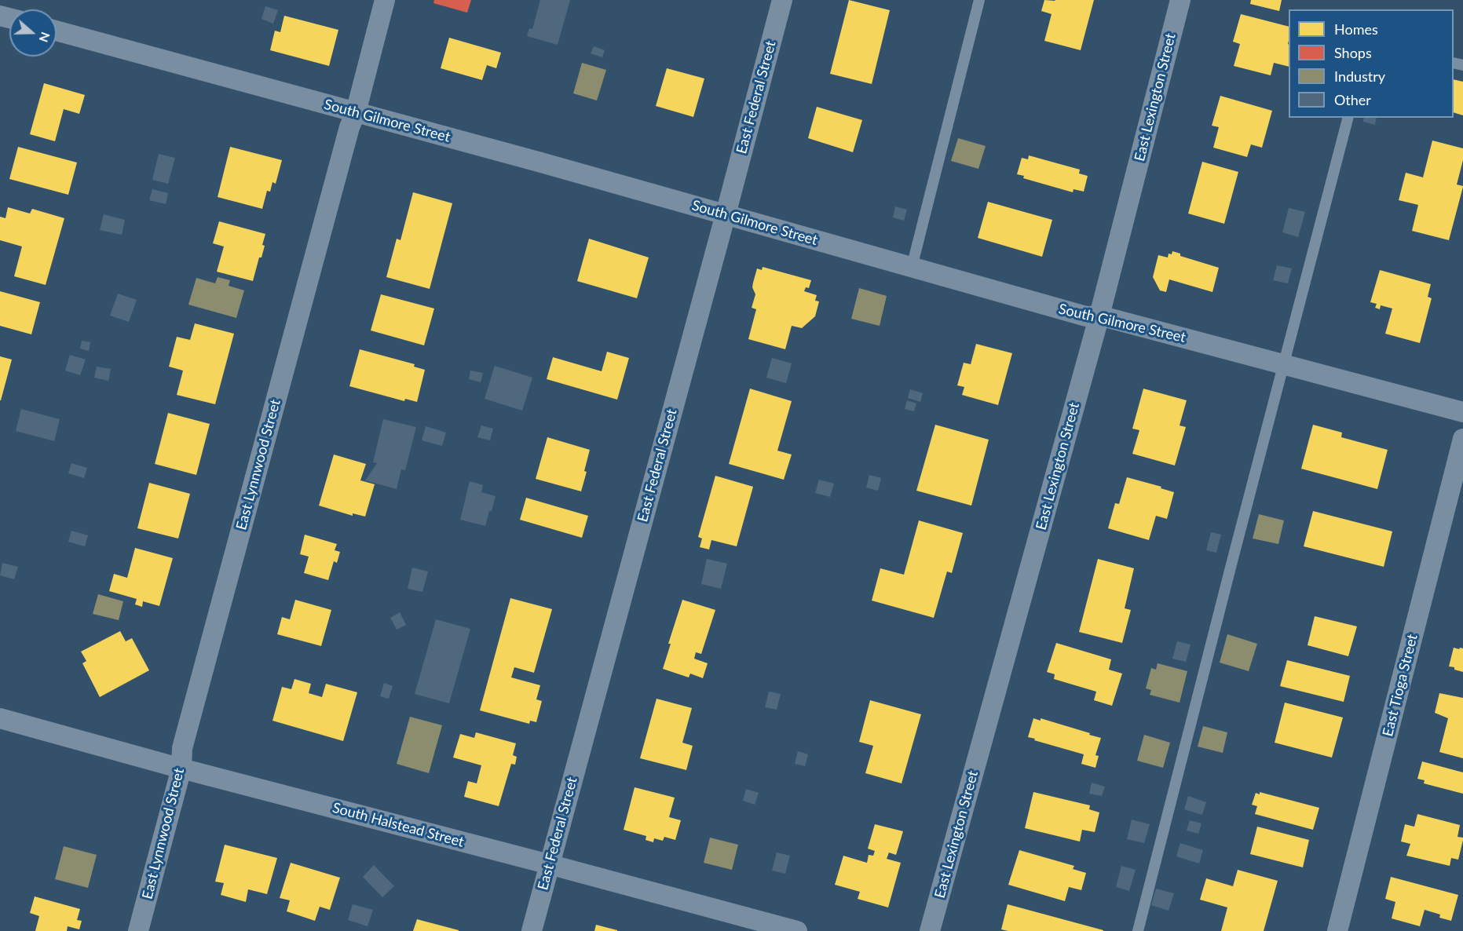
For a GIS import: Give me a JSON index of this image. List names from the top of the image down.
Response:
{
  "streets": {
    "street": [
      "East Federal Street",
      "East Lexington Street",
      "South Gilmore Street",
      "East Lynnwood Street",
      "East Tioga Street",
      "South Halstead Street"
    ]
  },
  "crossings": [
    ["East Federal Street", "South Gilmore Street"],
    ["East Federal Street", "South Halstead Street"],
    ["East Lexington Street", "South Gilmore Street"],
    ["South Gilmore Street", "East Lynnwood Street"],
    ["East Lynnwood Street", "South Halstead Street"]
  ],
  "legend": [
    "Homes",
    "Shops",
    "Industry",
    "Other"
  ],
  "north": "right"
}
